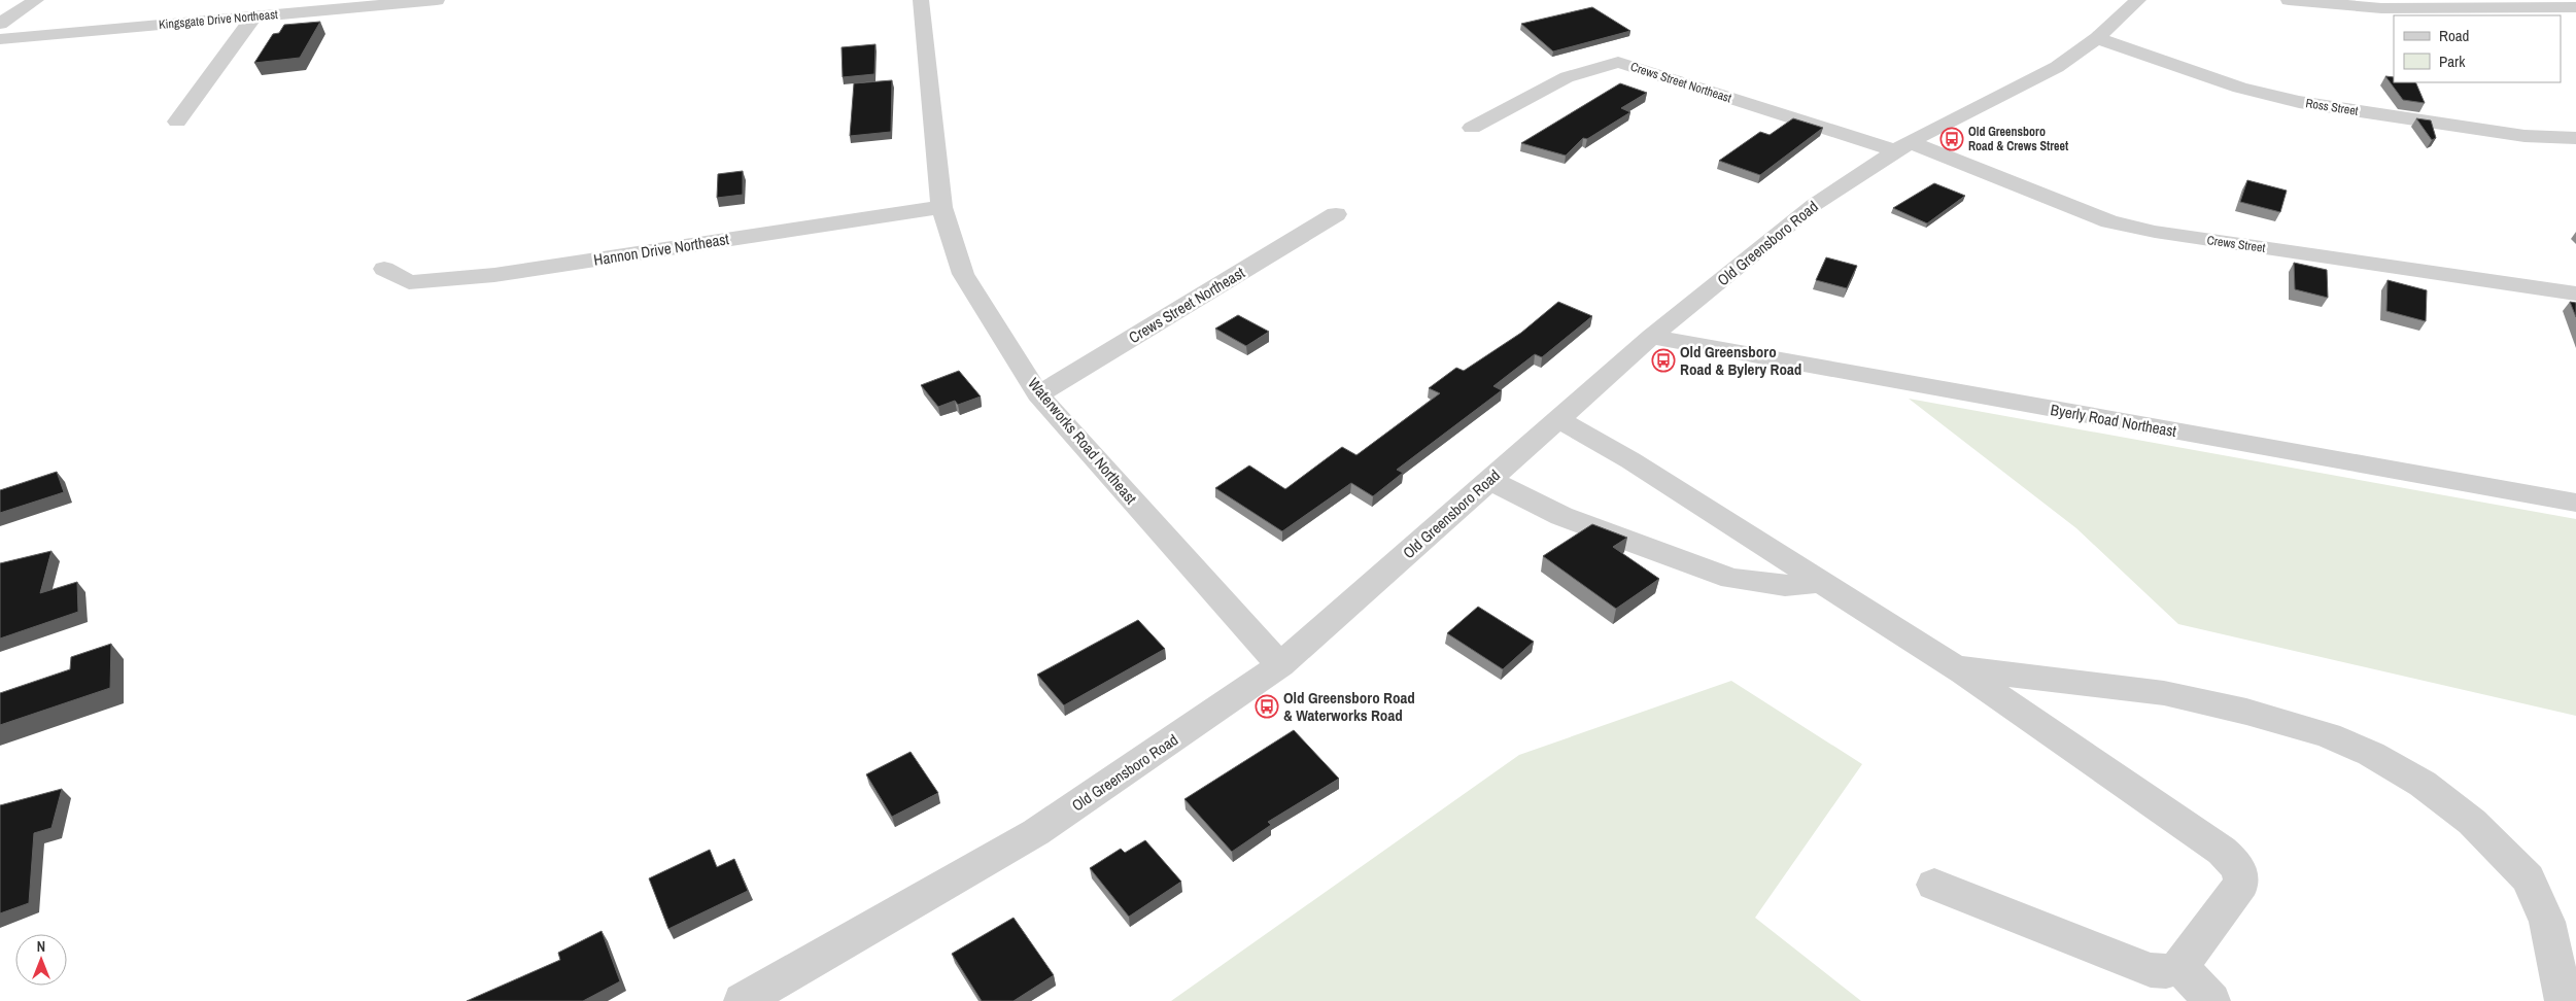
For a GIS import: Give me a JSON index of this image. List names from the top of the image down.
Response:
{
  "streets": {
    "street": [
      "Kingsgate Drive Northeast",
      "Crews Street Northeast",
      "Ross Street",
      "Old Greensboro Road",
      "Crews Street",
      "Hannon Drive Northeast",
      "Byerly Road Northeast",
      "Waterworks Road Northeast"
    ]
  },
  "crossings": [
    ["Crews Street Northeast", "Old Greensboro Road"],
    ["Crews Street Northeast", "Crews Street"],
    ["Crews Street Northeast", "Waterworks Road Northeast"],
    ["Ross Street", "Old Greensboro Road"],
    ["Old Greensboro Road", "Crews Street"],
    ["Old Greensboro Road", "Byerly Road Northeast"],
    ["Old Greensboro Road", "Waterworks Road Northeast"],
    ["Hannon Drive Northeast", "Waterworks Road Northeast"]
  ],
  "places": {
    "bus stop": ["Old Greensboro Road & Crews Street", "Old Greensboro Road & Bylery Road", "Old Greensboro Road & Waterworks Road"]
  },
  "legend": ["Road", "Park"],
  "north": "top"
}
